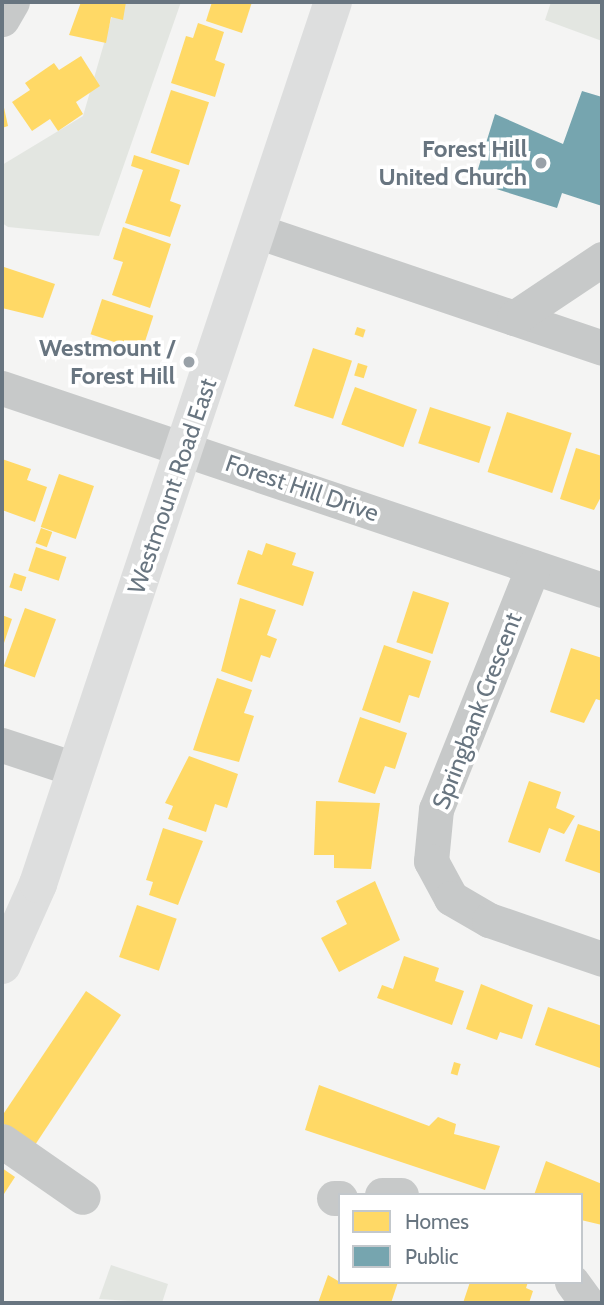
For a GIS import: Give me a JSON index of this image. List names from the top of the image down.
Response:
{
  "streets": {
    "main road": ["Westmount Road East"],
    "street": ["Forest Hill Drive", "Springbank Crescent"]
  },
  "crossings": [
    ["Westmount Road East", "Forest Hill Drive"],
    ["Forest Hill Drive", "Springbank Crescent"]
  ],
  "places": ["Forest Hill United Church", "Westmount / Forest Hill"],
  "legend": ["Homes", "Public"]
}
